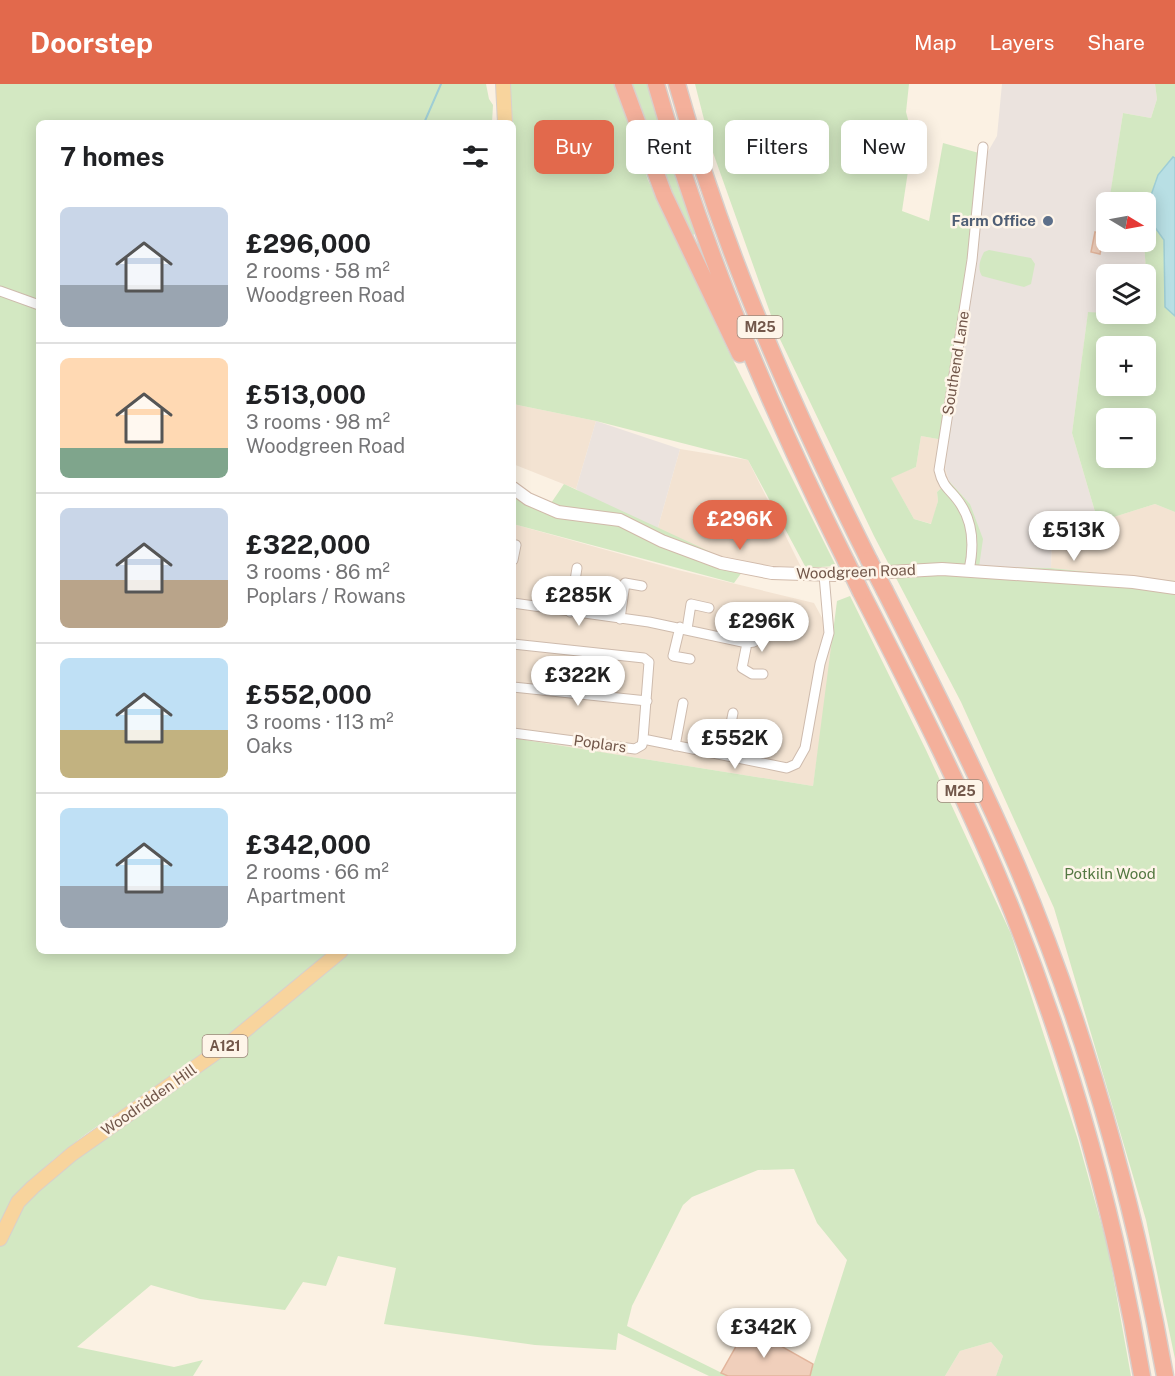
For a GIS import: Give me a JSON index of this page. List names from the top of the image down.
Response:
{
  "streets": {
    "highway": ["M25"],
    "main road": ["A121", "Woodridden Hill"],
    "street": ["Southend Lane", "Woodgreen Road", "Poplars"]
  },
  "crossings": [
    ["Southend Lane", "Woodgreen Road"]
  ],
  "parks": ["Potkiln Wood"],
  "places": ["Farm Office"],
  "north": "right",
  "page": {
    "header": "Doorstep",
    "nav": ["Map", "Layers", "Share"],
    "chip": [
      "Buy",
      "Rent",
      "Filters",
      "New"
    ],
    "heading": "7 homes",
    "map_buttons": ["+", "−"],
    "list": [
      {
        "name": "£296,000",
        "note": "2 rooms · 58 m² · Woodgreen Road"
      },
      {
        "name": "£513,000",
        "note": "3 rooms · 98 m² · Woodgreen Road"
      },
      {
        "name": "£322,000",
        "note": "3 rooms · 86 m² · Poplars / Rowans"
      },
      {
        "name": "£552,000",
        "note": "3 rooms · 113 m² · Oaks"
      },
      {
        "name": "£342,000",
        "note": "2 rooms · 66 m² · Apartment"
      }
    ],
    "price": [
      "£296K",
      "£513K",
      "£285K",
      "£296K",
      "£322K",
      "£552K",
      "£342K"
    ]
  }
}
